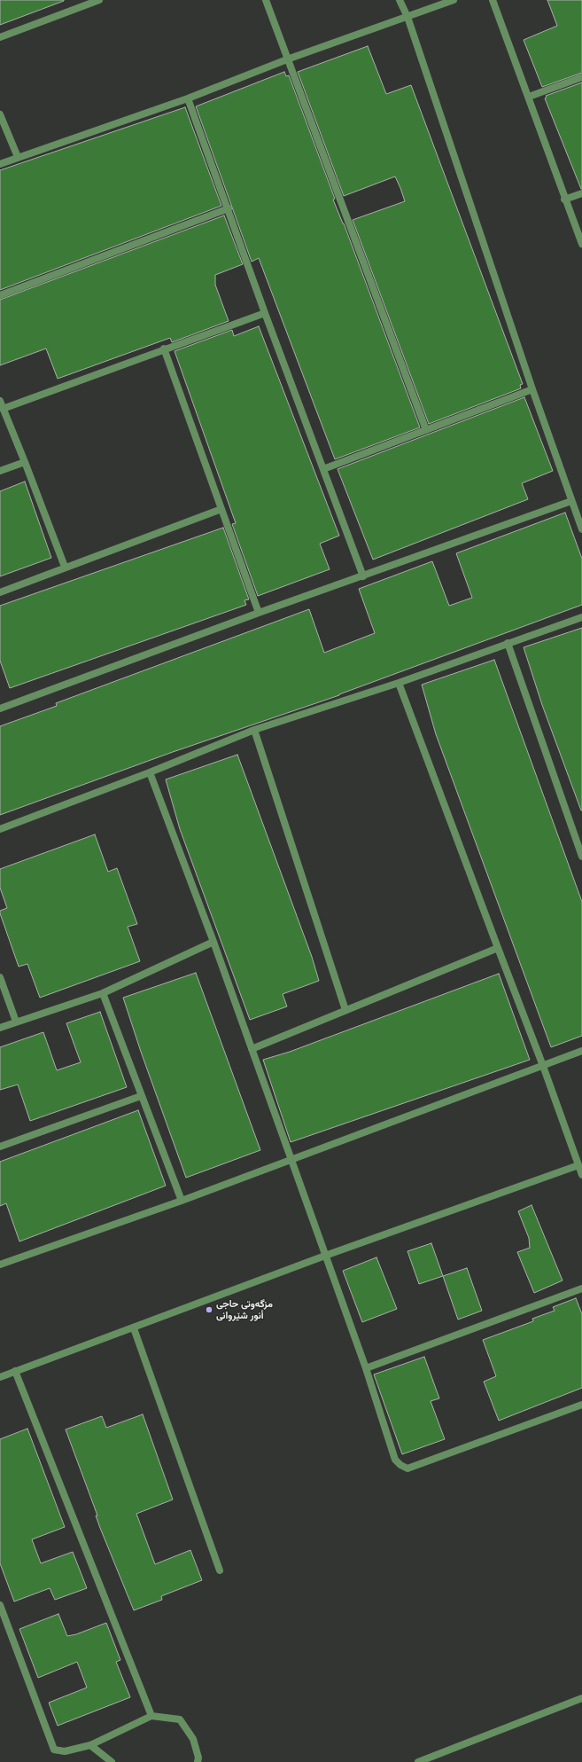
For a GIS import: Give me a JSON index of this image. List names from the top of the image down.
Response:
{
  "places": ["مزگەوتی حاجی أنور شێروانی"]
}
